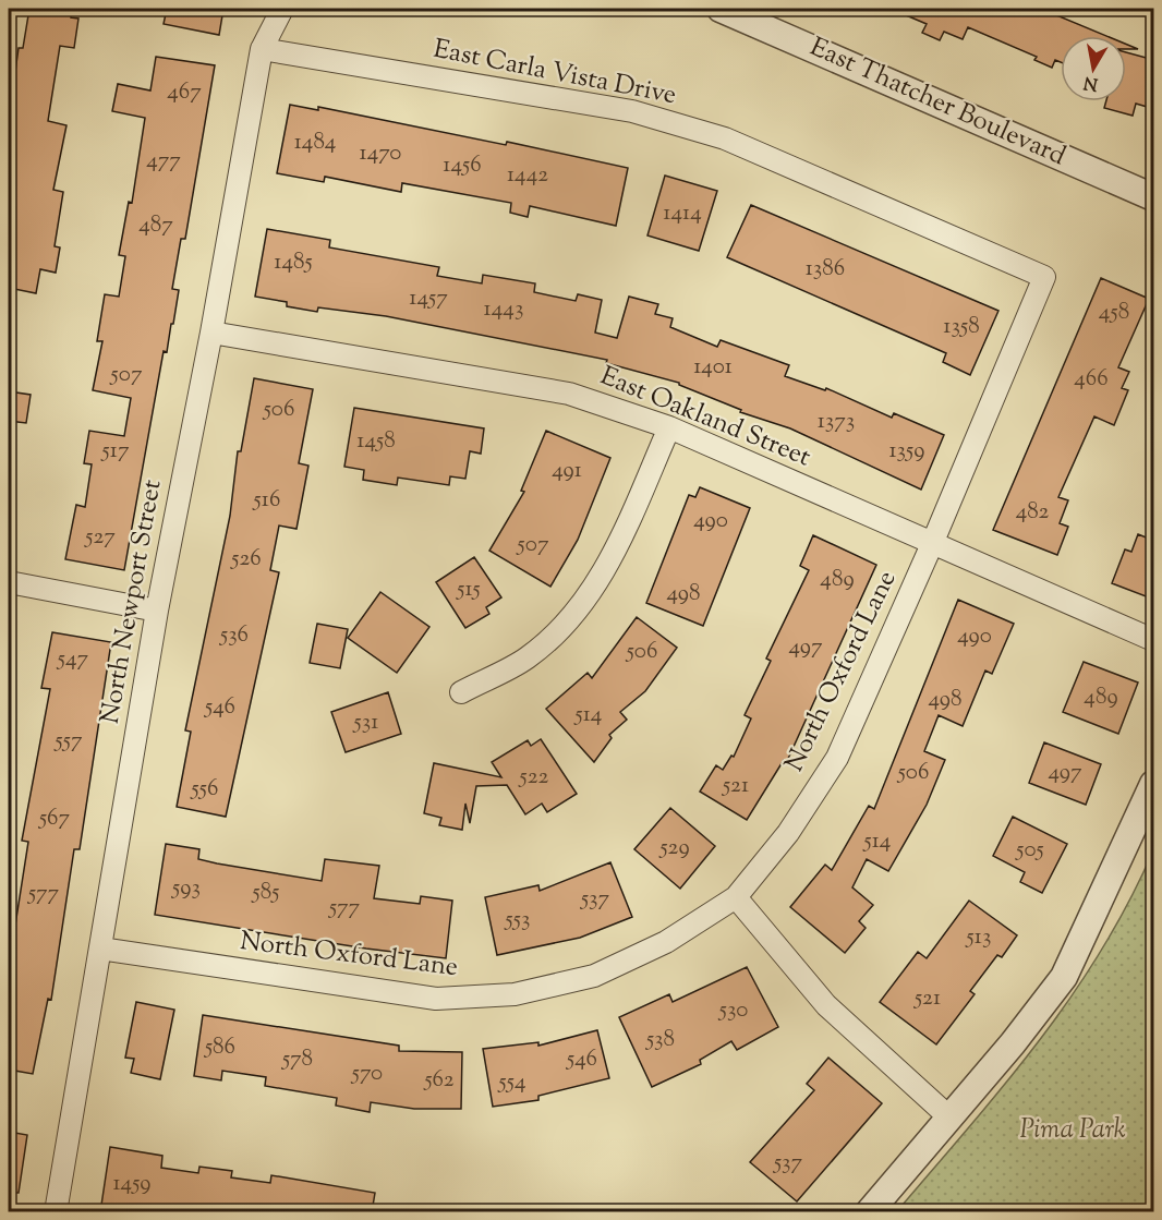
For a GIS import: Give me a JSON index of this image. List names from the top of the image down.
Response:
{
  "streets": {
    "street": [
      "East Carla Vista Drive",
      "East Thatcher Boulevard",
      "East Oakland Street",
      "North Newport Street",
      "North Oxford Lane"
    ]
  },
  "crossings": [
    ["East Carla Vista Drive", "North Newport Street"],
    ["East Carla Vista Drive", "North Oxford Lane"],
    ["East Oakland Street", "North Newport Street"],
    ["East Oakland Street", "North Oxford Lane"],
    ["North Newport Street", "North Oxford Lane"]
  ],
  "parks": ["Pima Park"],
  "house_numbers": [
    "467",
    "1484",
    "1470",
    "477",
    "1456",
    "1442",
    "1414",
    "487",
    "1485",
    "1386",
    "1457",
    "1443",
    "458",
    "1358",
    "1401",
    "507",
    "466",
    "506",
    "1373",
    "1458",
    "517",
    "1359",
    "491",
    "516",
    "482",
    "490",
    "527",
    "507",
    "526",
    "489",
    "515",
    "498",
    "536",
    "490",
    "497",
    "506",
    "547",
    "489",
    "498",
    "546",
    "514",
    "531",
    "557",
    "506",
    "497",
    "522",
    "521",
    "556",
    "567",
    "514",
    "529",
    "505",
    "593",
    "585",
    "577",
    "537",
    "577",
    "553",
    "513",
    "521",
    "530",
    "538",
    "586",
    "578",
    "546",
    "570",
    "562",
    "554",
    "537",
    "1459"
  ],
  "north": "bottom"
}
